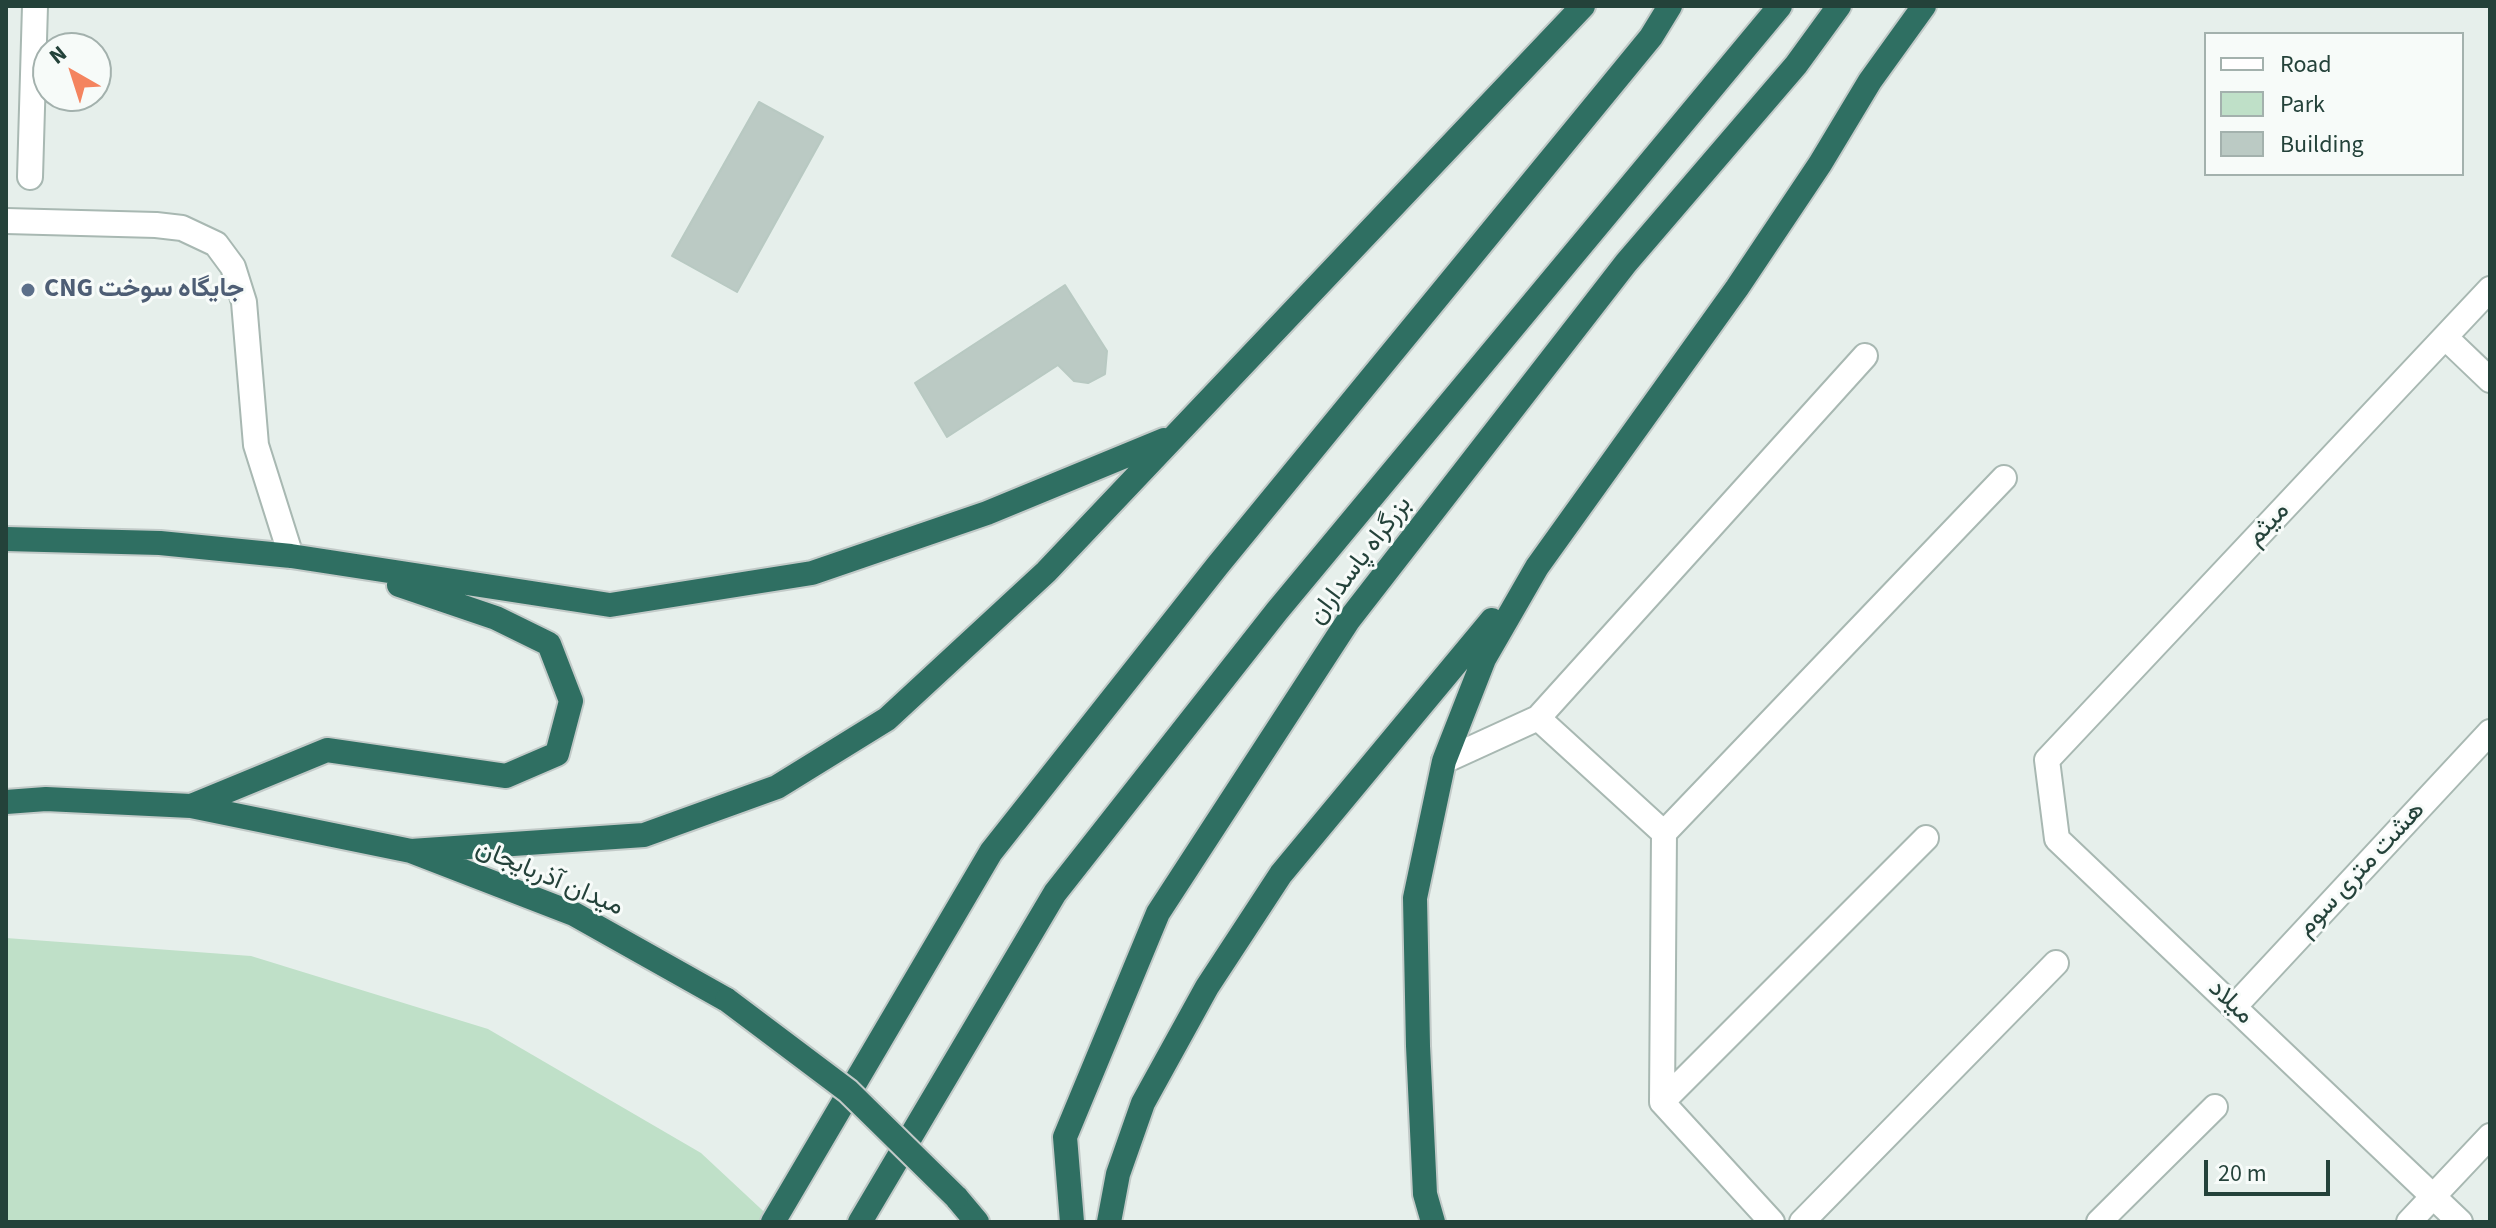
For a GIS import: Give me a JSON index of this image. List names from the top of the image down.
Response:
{
  "streets": {
    "highway": ["بزرگراه پاسداران", "میدان آذربایجان"],
    "street": ["میثم", "هشت متری سوم", "میلاد"]
  },
  "crossings": [
    ["میثم", "میلاد"],
    ["هشت متری سوم", "میلاد"]
  ],
  "places": ["CNG جایگاه سوخت"],
  "legend": ["Road", "Park", "Building"],
  "scale_bar": "20 m",
  "north": "top left"
}
